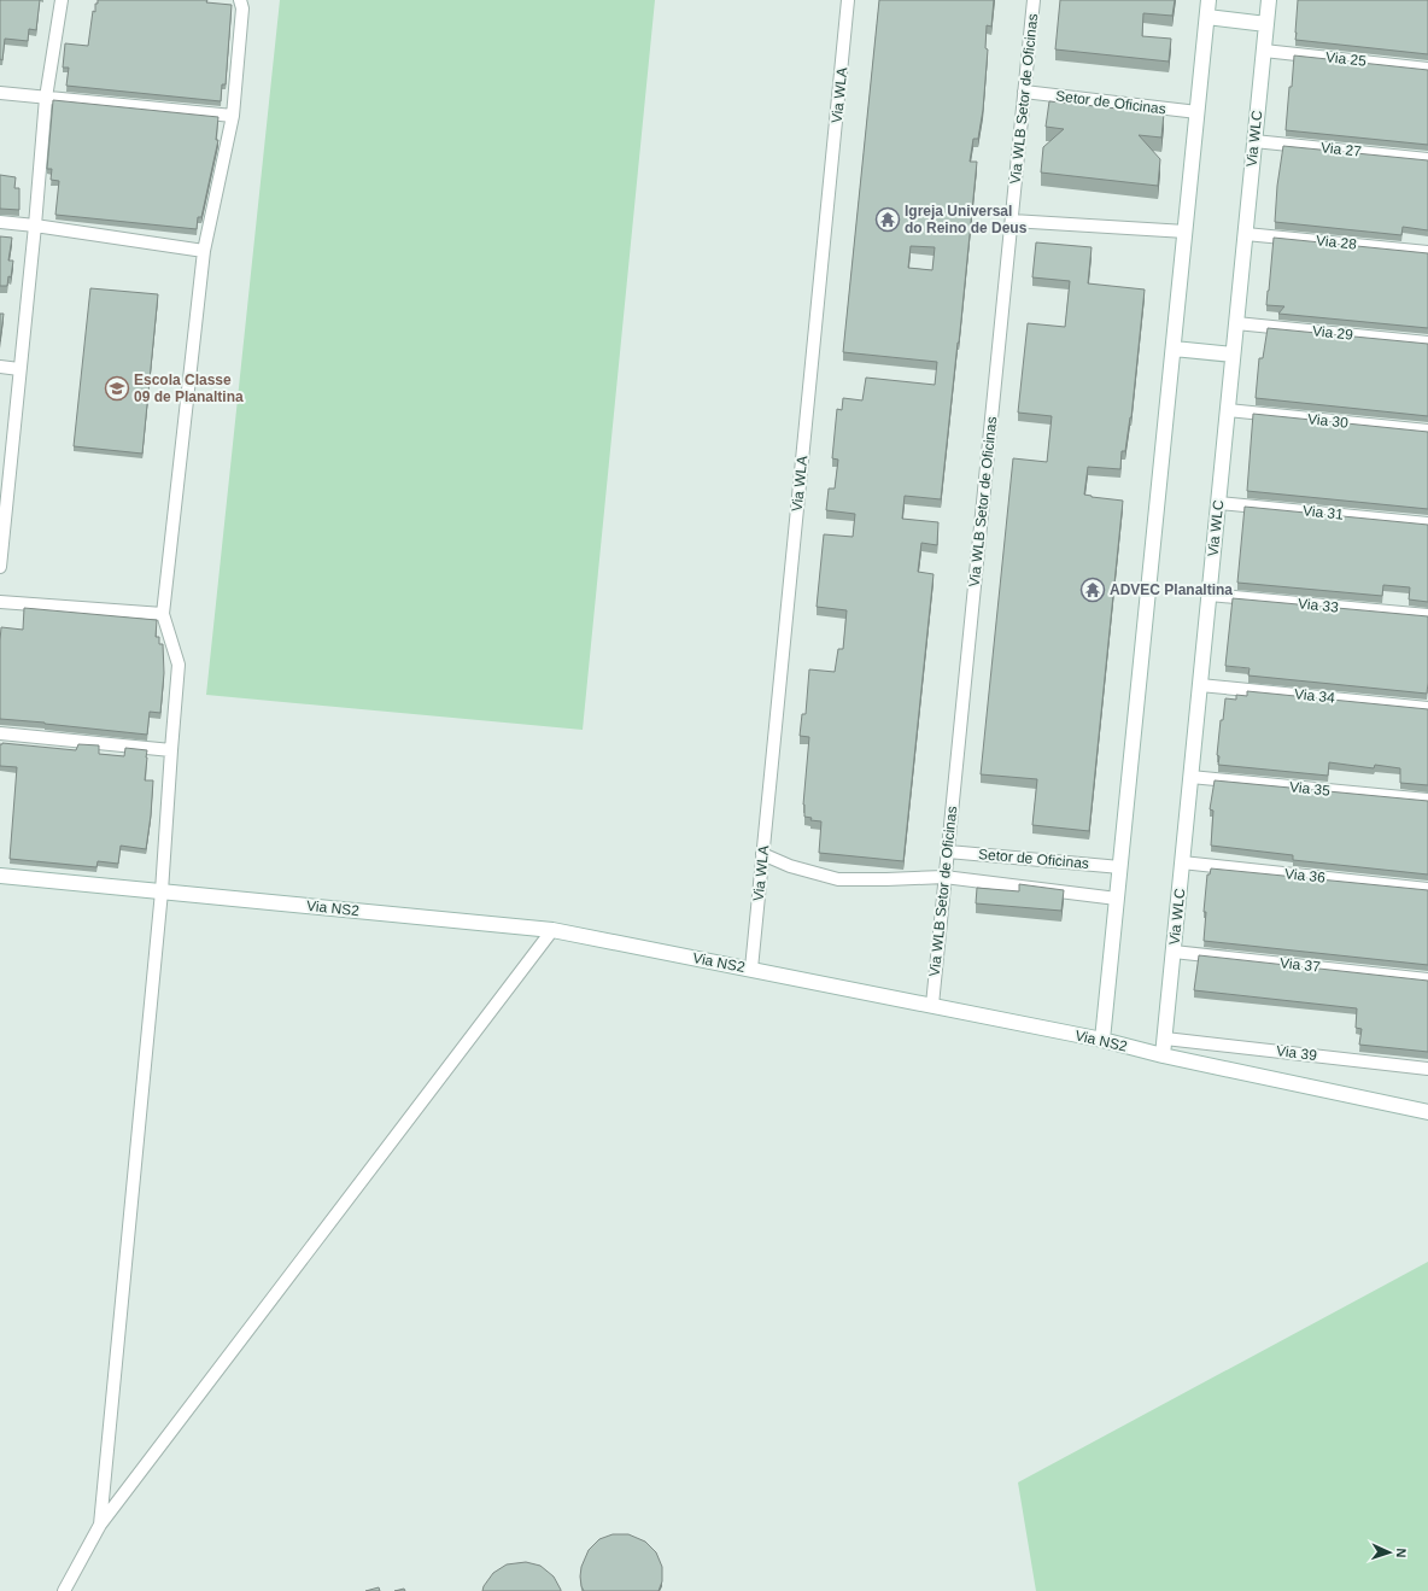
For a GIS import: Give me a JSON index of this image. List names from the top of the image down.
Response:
{
  "streets": {
    "street": [
      "Via 25",
      "Via WLA",
      "Via WLB Setor de Oficinas",
      "Setor de Oficinas",
      "Via WLC",
      "Via 27",
      "Via 28",
      "Via 29",
      "Via 30",
      "Via 31",
      "Via 33",
      "Via 34",
      "Via 35",
      "Via 36",
      "Via NS2",
      "Via 37",
      "Via 39"
    ]
  },
  "crossings": [
    ["Via 25", "Via WLC"],
    ["Via WLA", "Via NS2"],
    ["Via WLB Setor de Oficinas", "Setor de Oficinas"],
    ["Via WLB Setor de Oficinas", "Via NS2"],
    ["Via WLC", "Via 27"],
    ["Via WLC", "Via 28"],
    ["Via WLC", "Via 29"],
    ["Via WLC", "Via 30"],
    ["Via WLC", "Via 31"],
    ["Via WLC", "Via 33"],
    ["Via WLC", "Via 34"],
    ["Via WLC", "Via 35"],
    ["Via WLC", "Via 36"],
    ["Via WLC", "Via NS2"],
    ["Via WLC", "Via 37"],
    ["Via WLC", "Via 39"]
  ],
  "places": {
    "temple": ["Igreja Universal do Reino de Deus", "ADVEC Planaltina"],
    "school or university": ["Escola Classe 09 de Planaltina"]
  },
  "north": "right"
}
